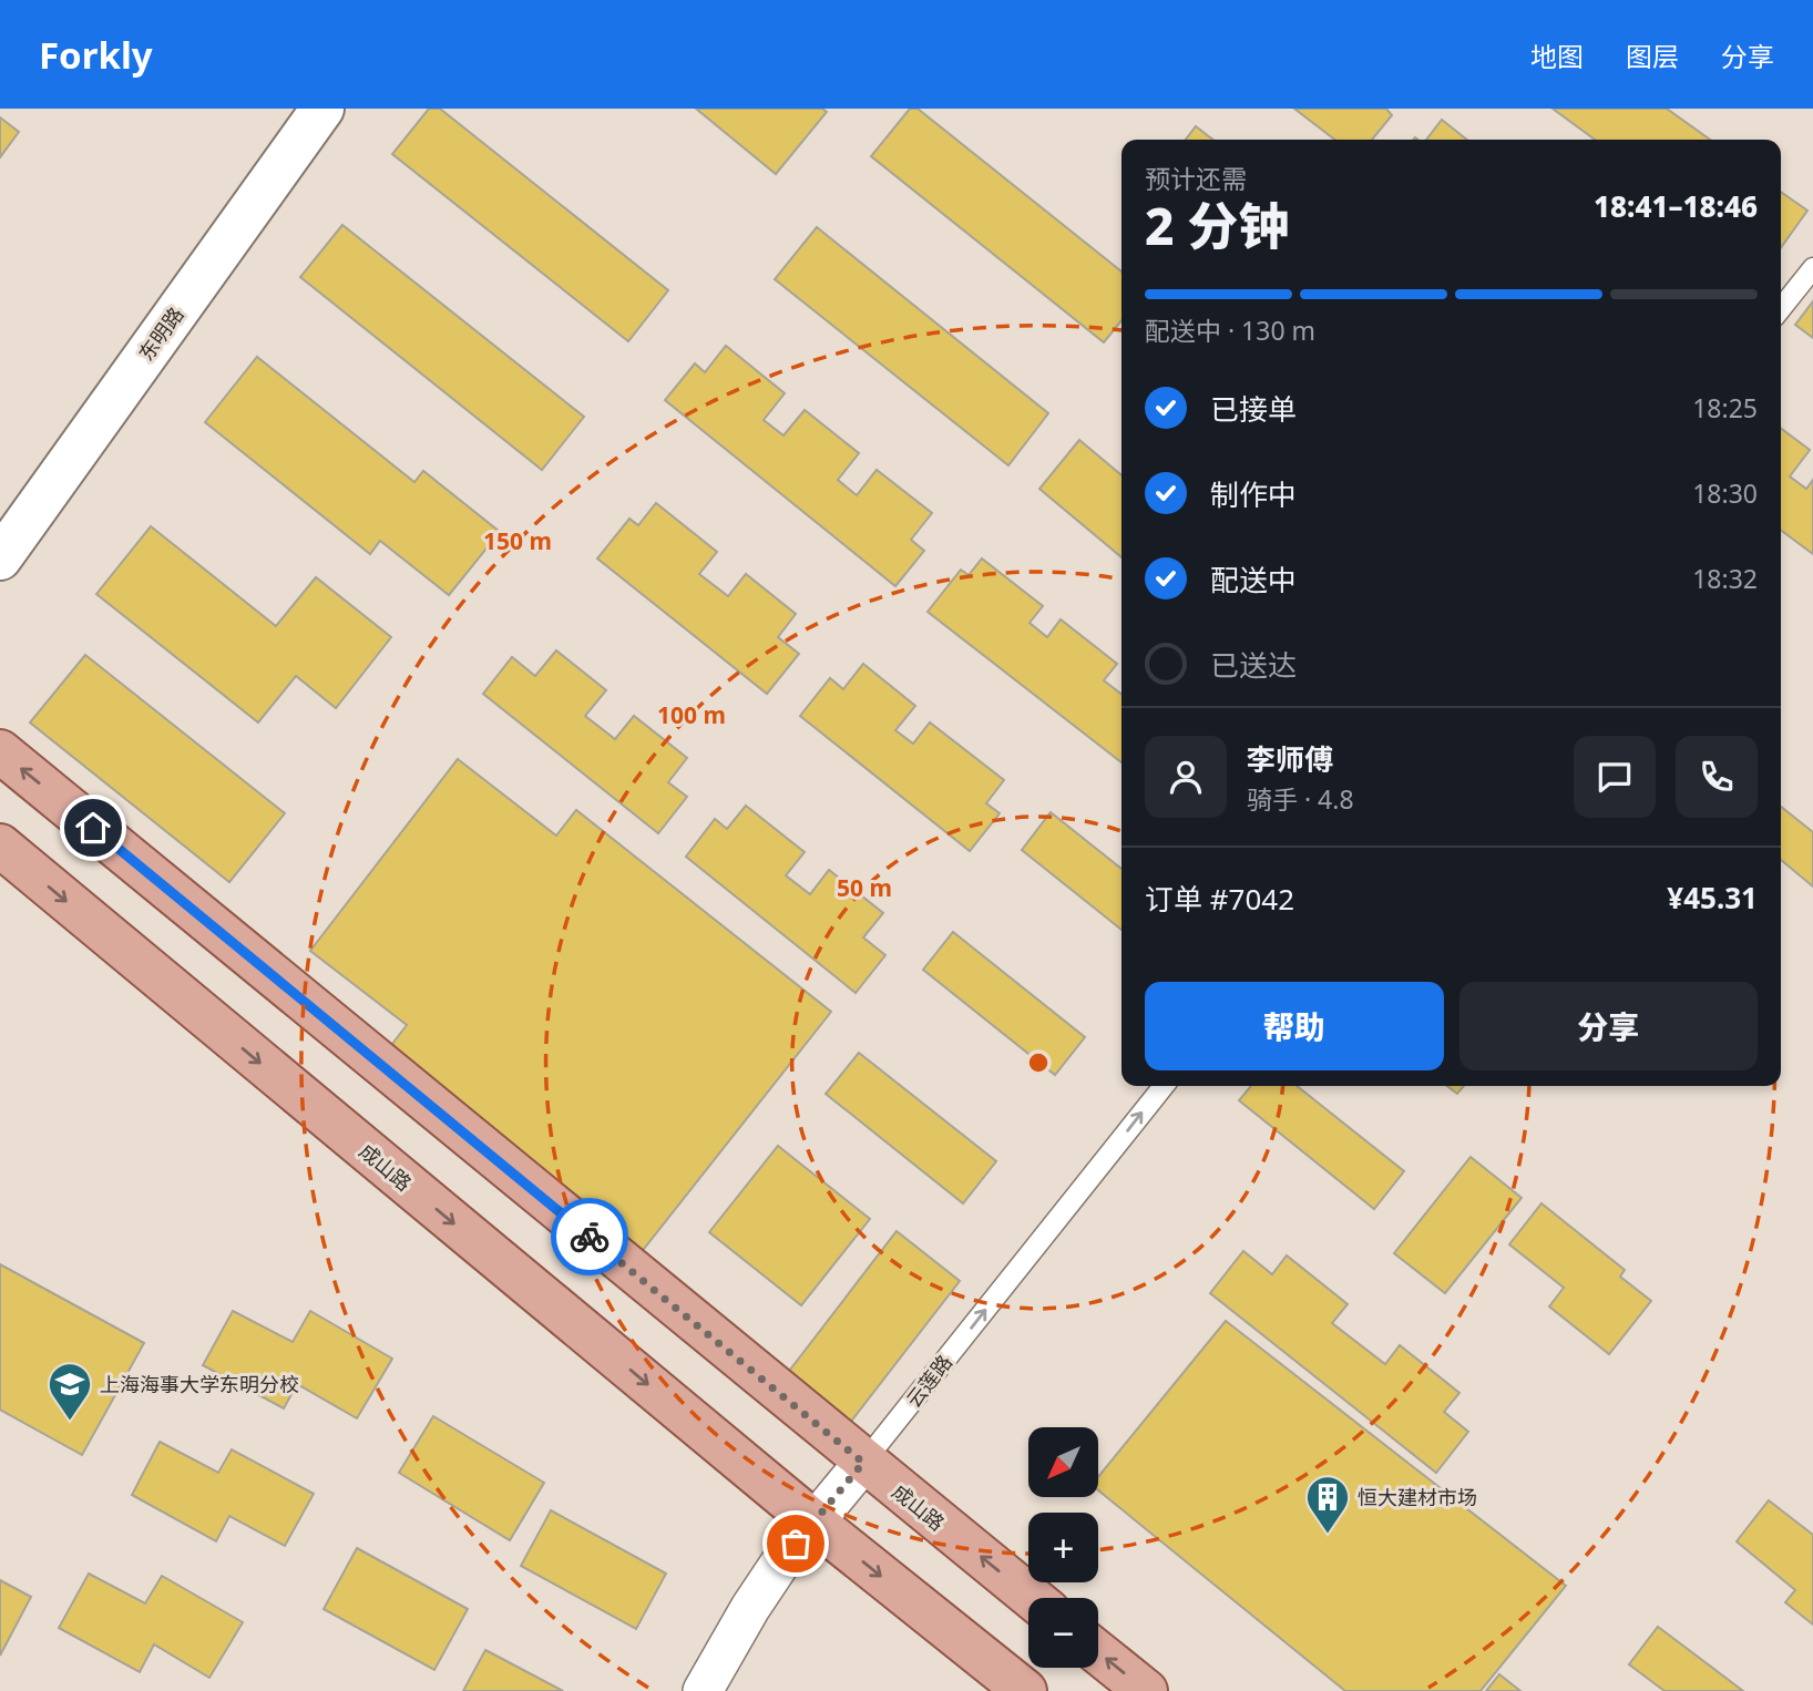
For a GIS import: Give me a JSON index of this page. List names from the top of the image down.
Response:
{
  "streets": {
    "main road": ["东明路", "成山路"],
    "street": ["云莲路"]
  },
  "crossings": [
    ["成山路", "云莲路"]
  ],
  "one_way": ["云莲路"],
  "places": {
    "school or university": ["上海海事大学东明分校"],
    "building": ["恒大建材市场"]
  },
  "north": "bottom left",
  "page": {
    "header": "Forkly",
    "nav": ["地图", "图层", "分享"],
    "heading": ["2 分钟", "预计还需", "18:41–18:46"],
    "panel": [
      "李师傅",
      "骑手 · 4.8",
      "订单 #7042",
      "¥45.31"
    ],
    "bar": "配送中 · 130 m",
    "list": [
      ["已接单", "18:25"],
      ["制作中", "18:30"],
      ["配送中", "18:32"],
      "已送达"
    ],
    "buttons": ["帮助", "分享"],
    "map_buttons": ["+", "−"]
  },
  "rings": ["150 m", "100 m", "50 m"]
}
